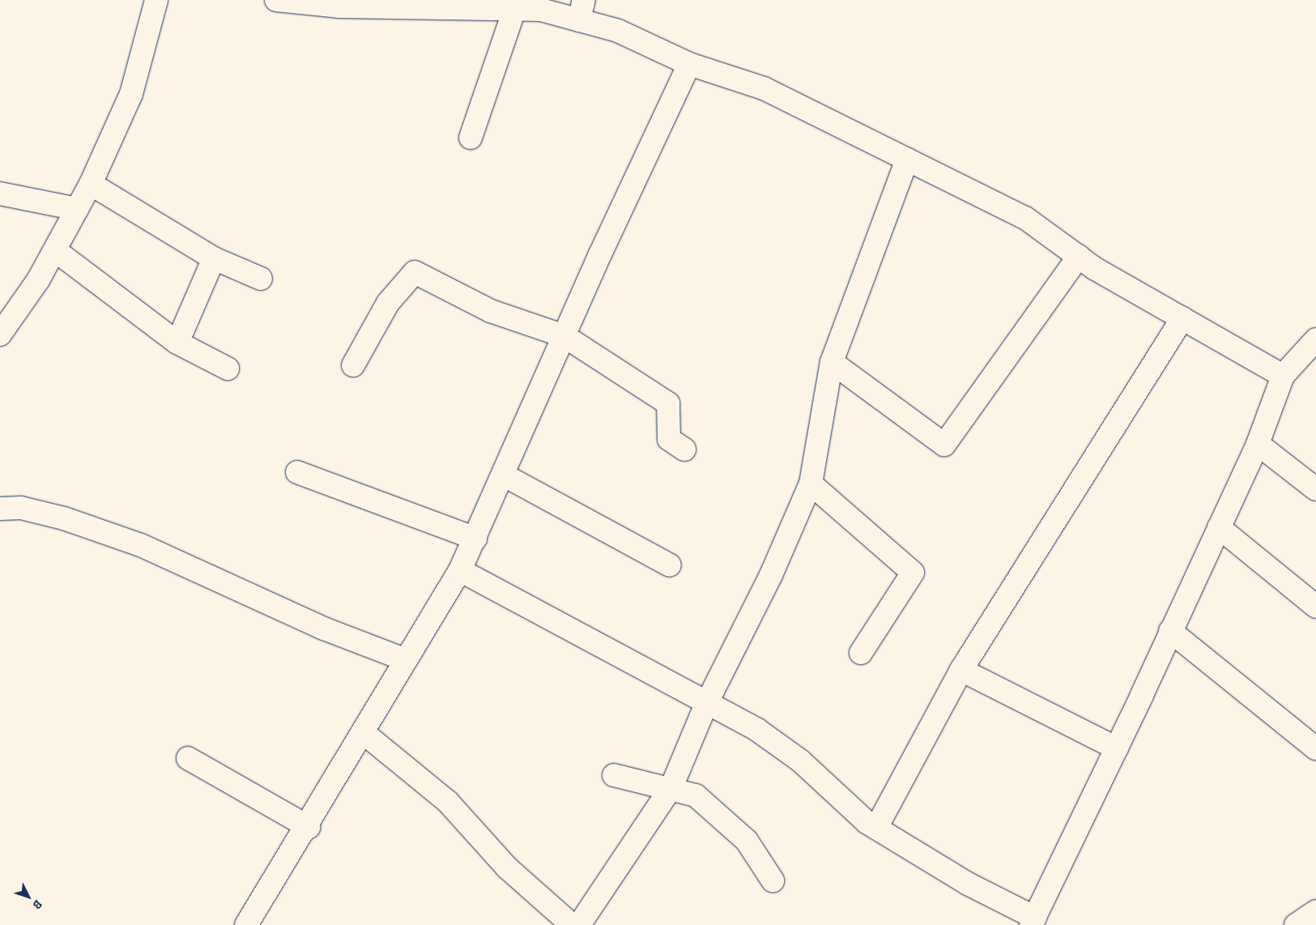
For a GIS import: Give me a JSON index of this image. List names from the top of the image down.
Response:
{
  "north": "bottom right"
}
